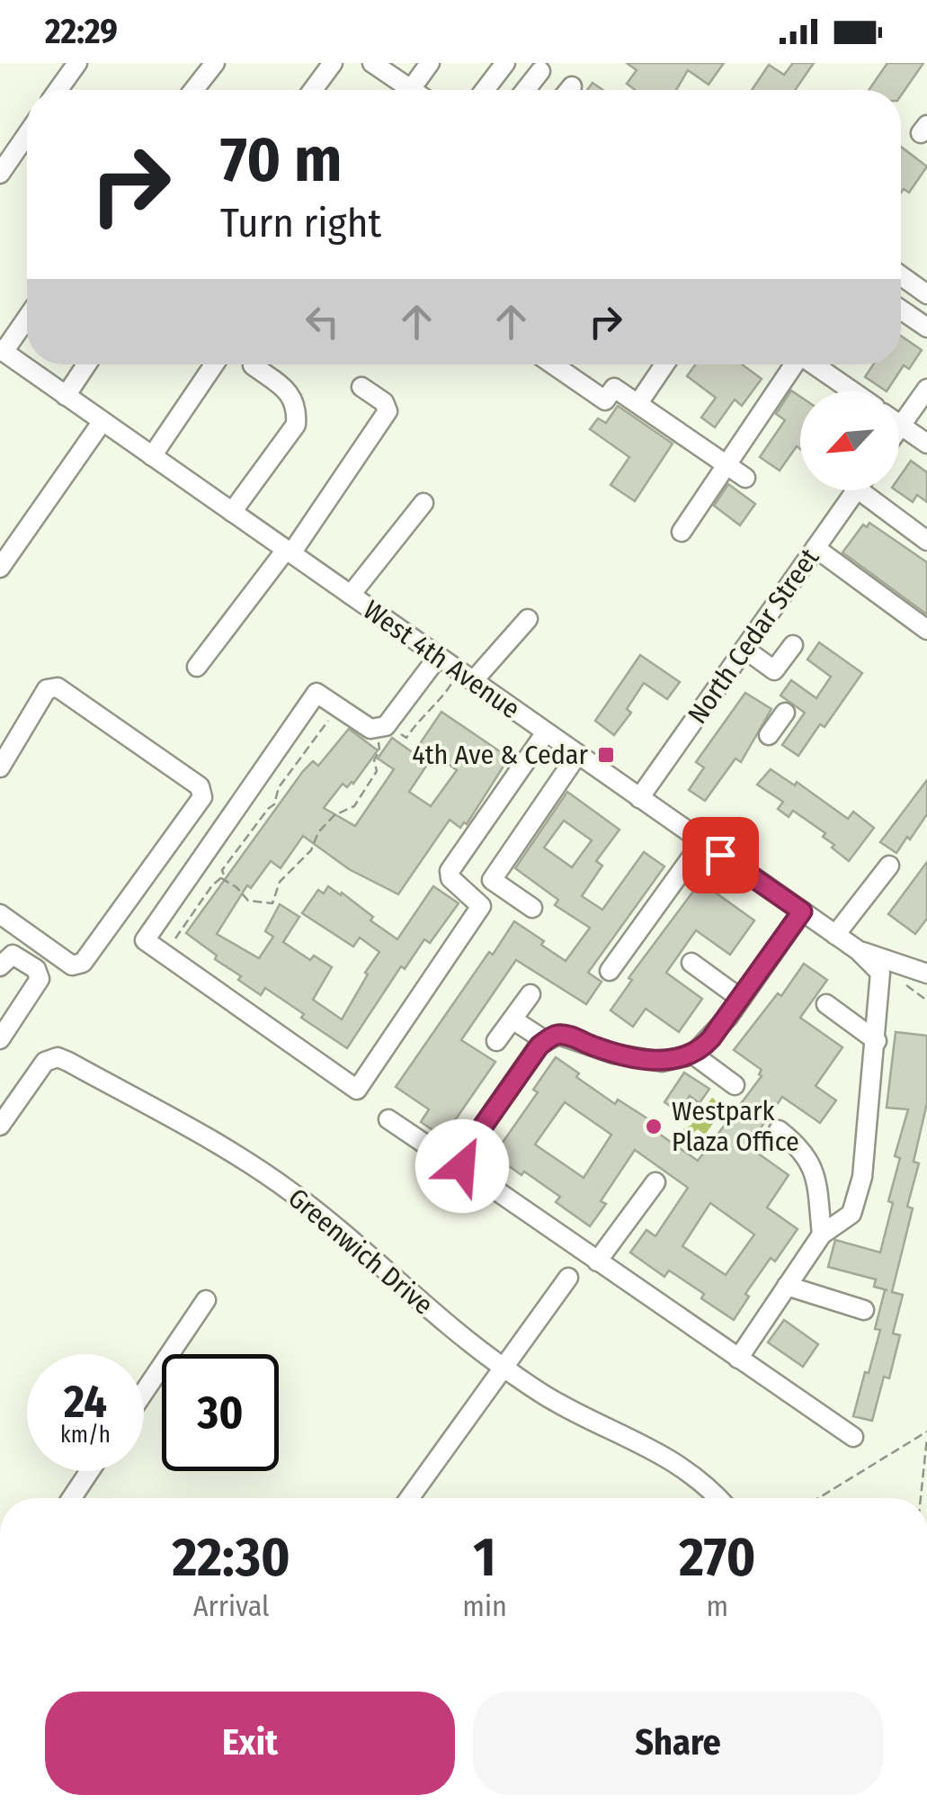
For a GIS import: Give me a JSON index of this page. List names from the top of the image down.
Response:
{
  "streets": {
    "street": ["North Cedar Street", "West 4th Avenue", "Greenwich Drive"]
  },
  "crossings": [
    ["North Cedar Street", "West 4th Avenue"]
  ],
  "places": {
    "transit": ["4th Ave & Cedar"],
    "other": ["Westpark Plaza Office"]
  },
  "north": "bottom left",
  "page": {
    "status": "22:29",
    "turn": ["70 m", "Turn right"],
    "speed": "24 km/h",
    "limit": "30",
    "eta": [
      "22:30",
      "Arrival",
      "1",
      "min",
      "270",
      "m"
    ],
    "buttons": ["Exit", "Share"]
  }
}
